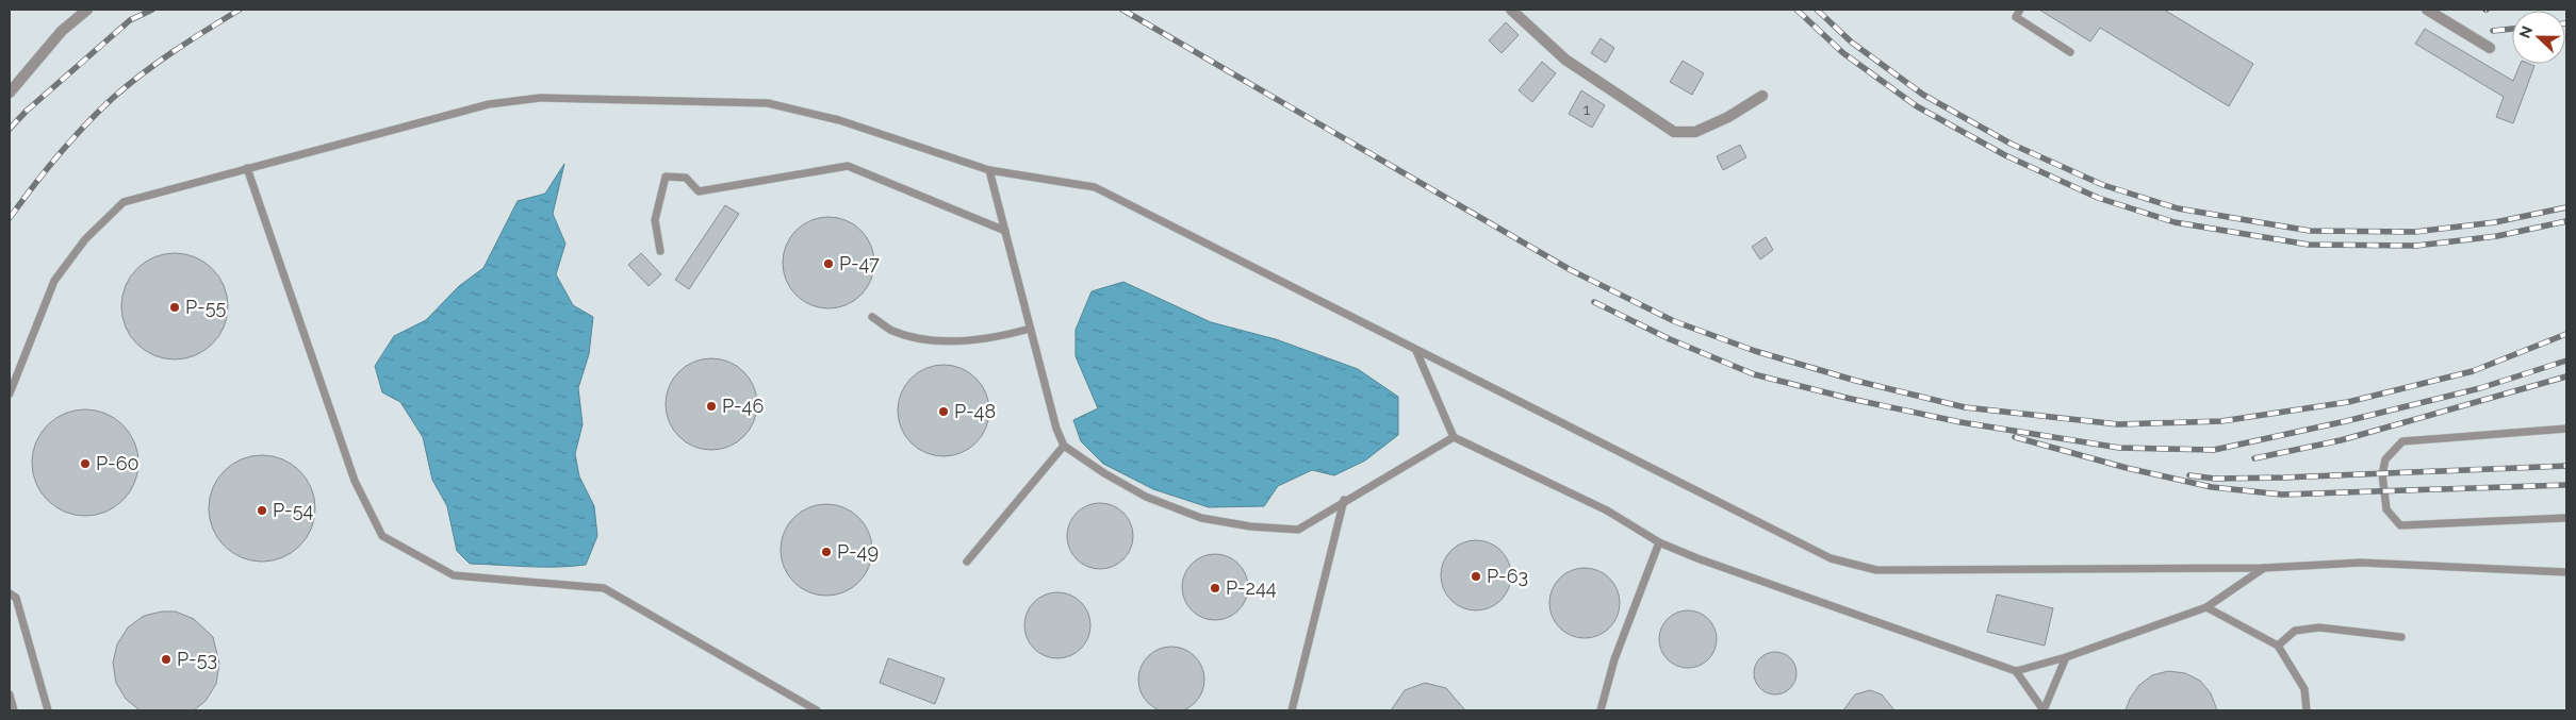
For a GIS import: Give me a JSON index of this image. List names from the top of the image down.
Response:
{
  "places": [
    "Р-47",
    "Р-55",
    "Р-46",
    "Р-48",
    "Р-60",
    "Р-54",
    "Р-49",
    "Р-63",
    "Р-244",
    "Р-53"
  ],
  "house_numbers": ["1"],
  "north": "left"
}
